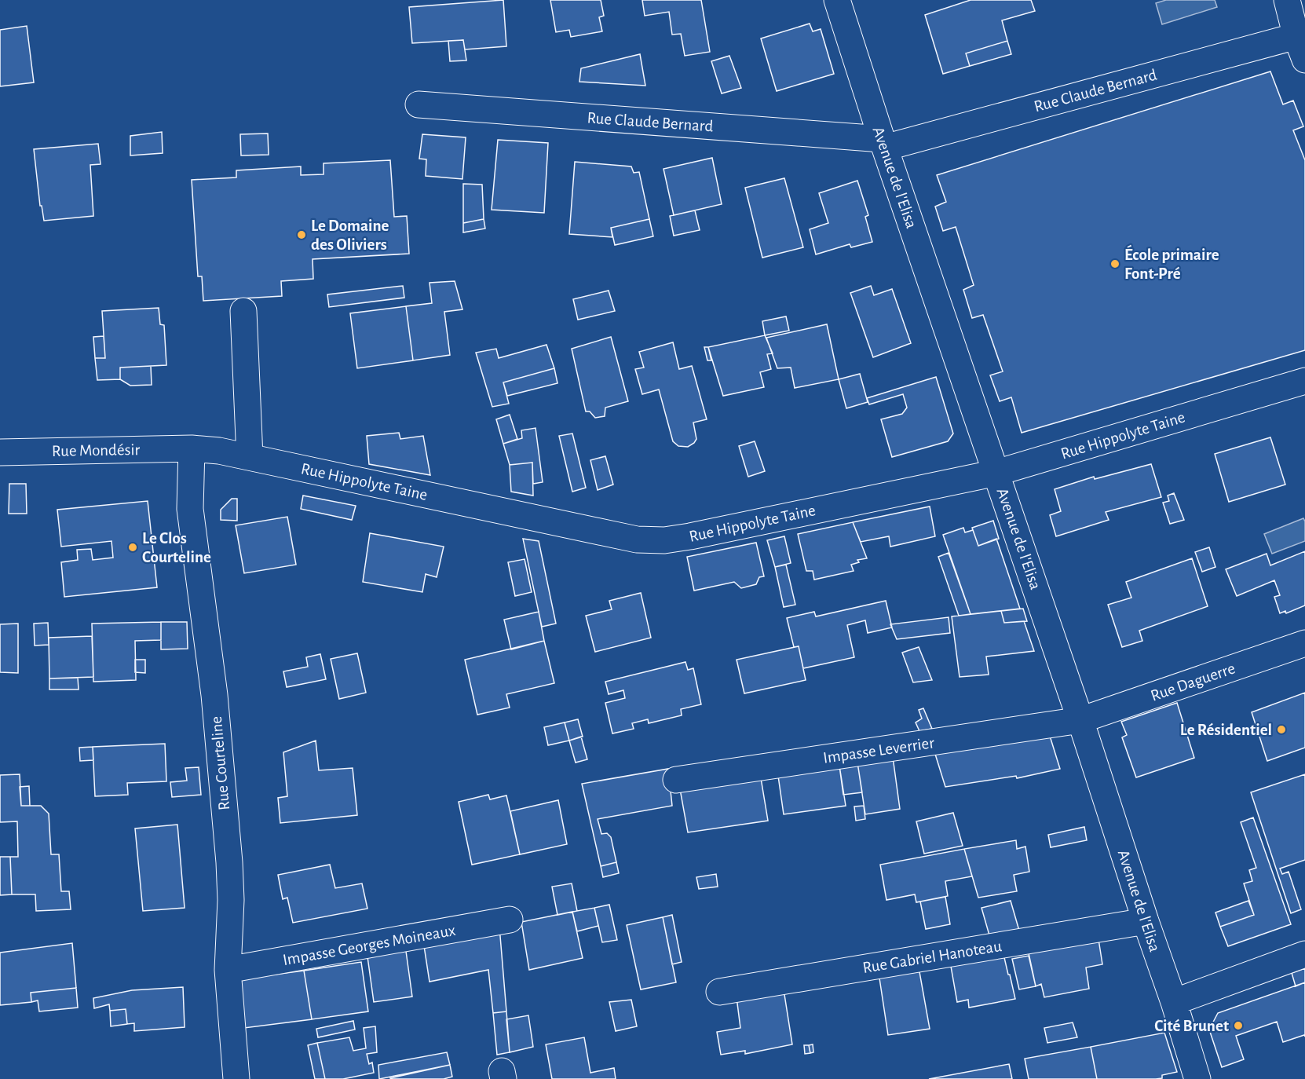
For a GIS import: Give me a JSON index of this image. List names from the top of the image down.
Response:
{
  "streets": {
    "street": [
      "Rue Claude Bernard",
      "Avenue de l'Elisa",
      "Rue Hippolyte Taine",
      "Rue Mondésir",
      "Rue Daguerre",
      "Impasse Leverrier",
      "Rue Courteline",
      "Impasse Georges Moineaux",
      "Rue Gabriel Hanoteau"
    ]
  },
  "crossings": [
    ["Rue Claude Bernard", "Avenue de l'Elisa"],
    ["Avenue de l'Elisa", "Rue Hippolyte Taine"],
    ["Avenue de l'Elisa", "Rue Daguerre"],
    ["Avenue de l'Elisa", "Impasse Leverrier"],
    ["Avenue de l'Elisa", "Rue Gabriel Hanoteau"],
    ["Rue Hippolyte Taine", "Rue Mondésir"],
    ["Rue Hippolyte Taine", "Rue Courteline"],
    ["Rue Mondésir", "Rue Courteline"],
    ["Rue Daguerre", "Impasse Leverrier"],
    ["Rue Courteline", "Impasse Georges Moineaux"]
  ],
  "places": [
    "Le Domaine des Oliviers",
    "École primaire Font-Pré",
    "Le Clos Courteline",
    "Le Résidentiel",
    "Cité Brunet"
  ]
}
